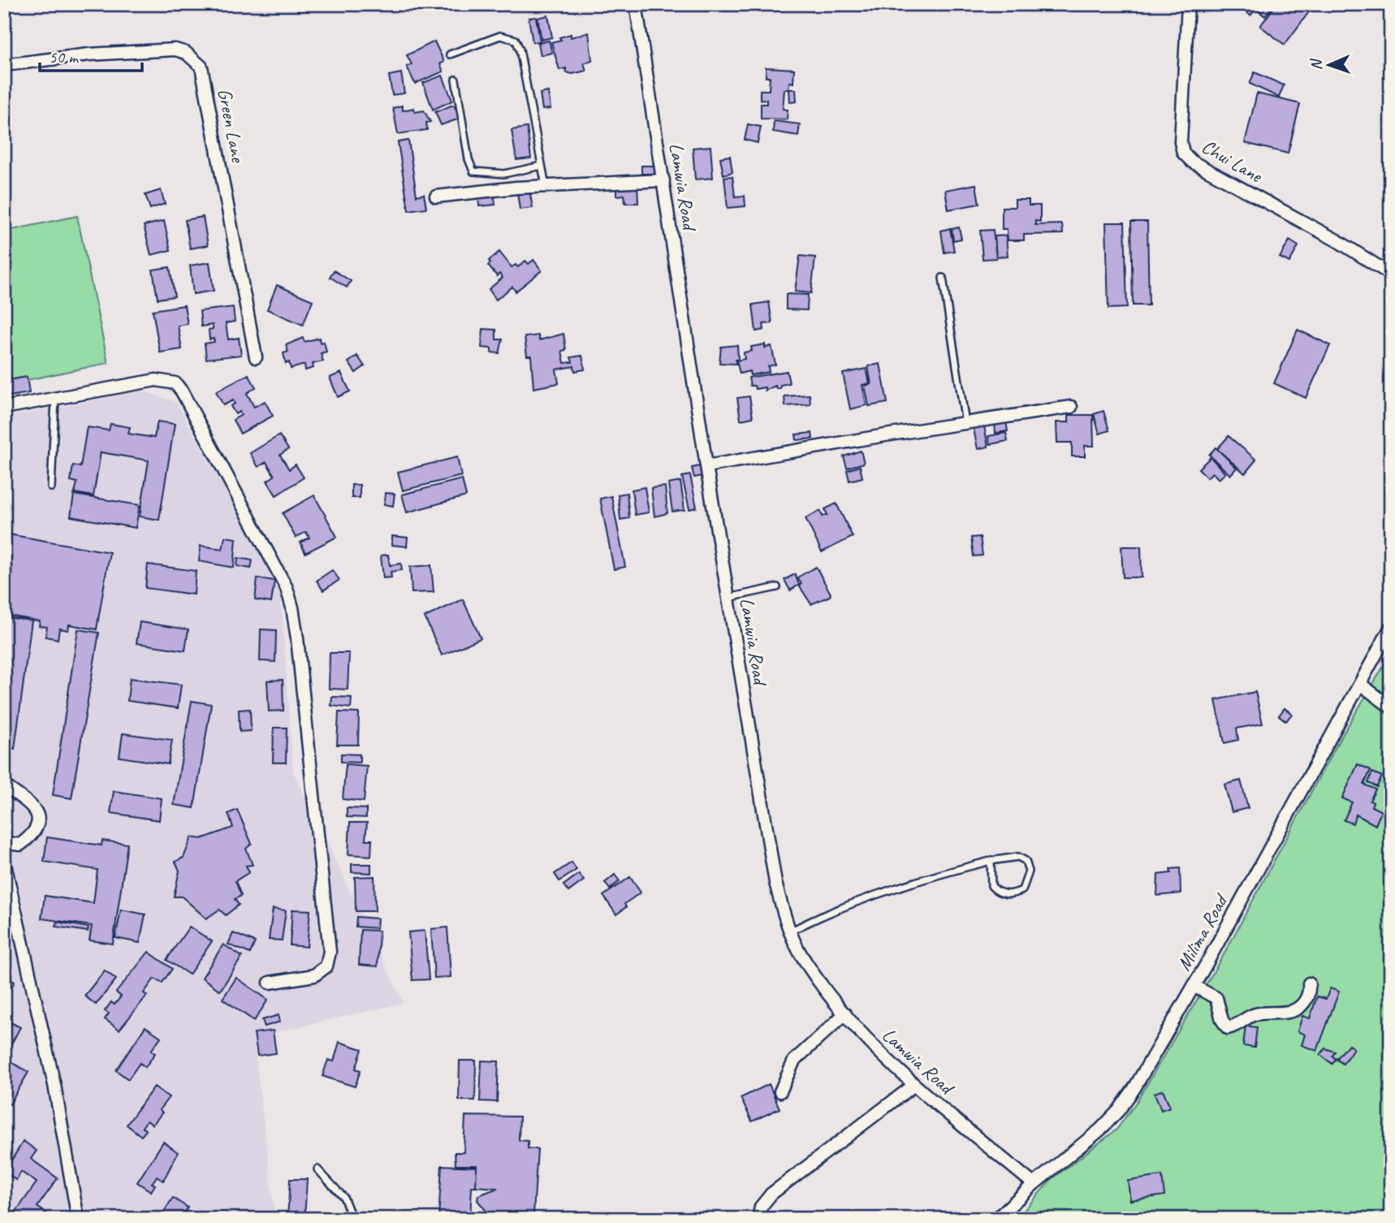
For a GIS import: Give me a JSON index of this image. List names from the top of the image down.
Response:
{
  "streets": {
    "street": [
      "Green Lane",
      "Chui Lane",
      "Lamwia Road",
      "Milima Road"
    ]
  },
  "crossings": [
    ["Lamwia Road", "Milima Road"]
  ],
  "scale_bar": "50 m",
  "north": "left"
}
